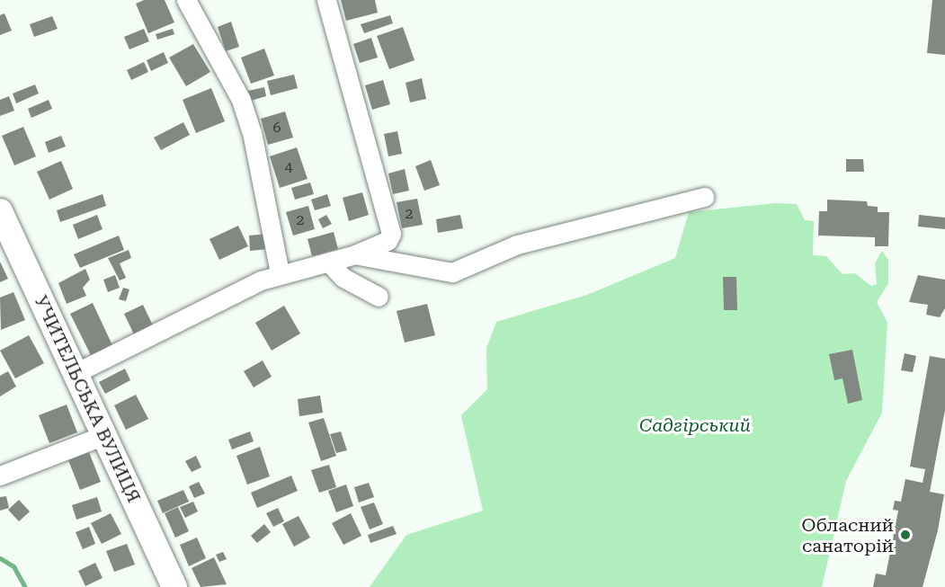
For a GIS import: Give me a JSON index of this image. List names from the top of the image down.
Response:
{
  "streets": {
    "main road": ["УЧИТЕЛЬСЬКА ВУЛИЦЯ"]
  },
  "parks": ["Садгірський"],
  "places": ["Обласний санаторій"],
  "house_numbers": [
    "6",
    "4",
    "2",
    "2"
  ]
}
